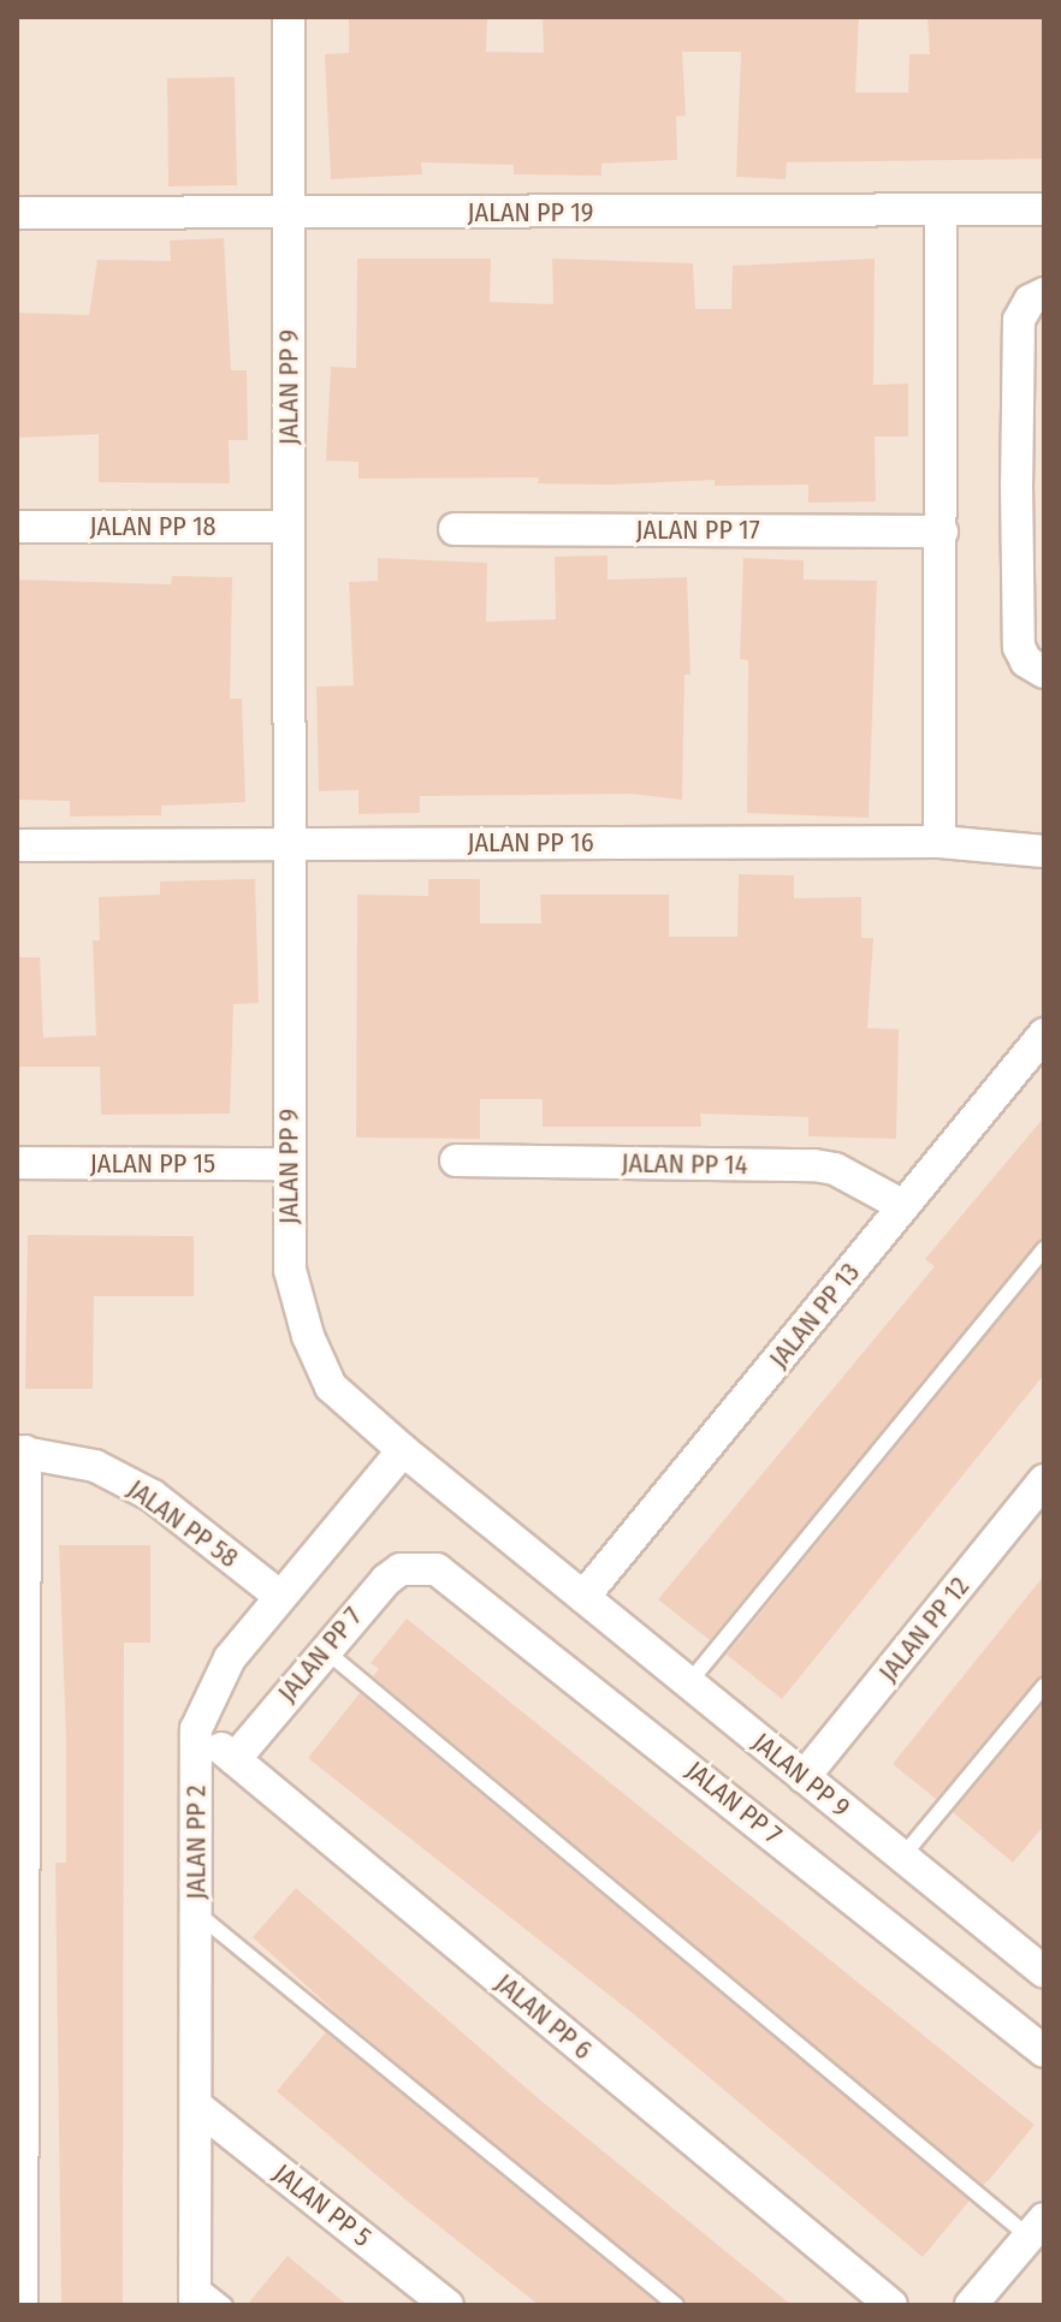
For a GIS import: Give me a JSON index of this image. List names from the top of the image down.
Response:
{
  "streets": {
    "street": [
      "JALAN PP 19",
      "JALAN PP 9",
      "JALAN PP 18",
      "JALAN PP 17",
      "JALAN PP 16",
      "JALAN PP 15",
      "JALAN PP 14",
      "JALAN PP 13",
      "JALAN PP 58",
      "JALAN PP 12",
      "JALAN PP 7",
      "JALAN PP 2",
      "JALAN PP 6",
      "JALAN PP 5"
    ]
  },
  "crossings": [
    ["JALAN PP 19", "JALAN PP 9"],
    ["JALAN PP 9", "JALAN PP 18"],
    ["JALAN PP 9", "JALAN PP 16"],
    ["JALAN PP 9", "JALAN PP 15"],
    ["JALAN PP 9", "JALAN PP 13"],
    ["JALAN PP 9", "JALAN PP 12"],
    ["JALAN PP 9", "JALAN PP 2"],
    ["JALAN PP 14", "JALAN PP 13"],
    ["JALAN PP 58", "JALAN PP 2"],
    ["JALAN PP 7", "JALAN PP 6"],
    ["JALAN PP 2", "JALAN PP 6"],
    ["JALAN PP 2", "JALAN PP 5"]
  ]
}
